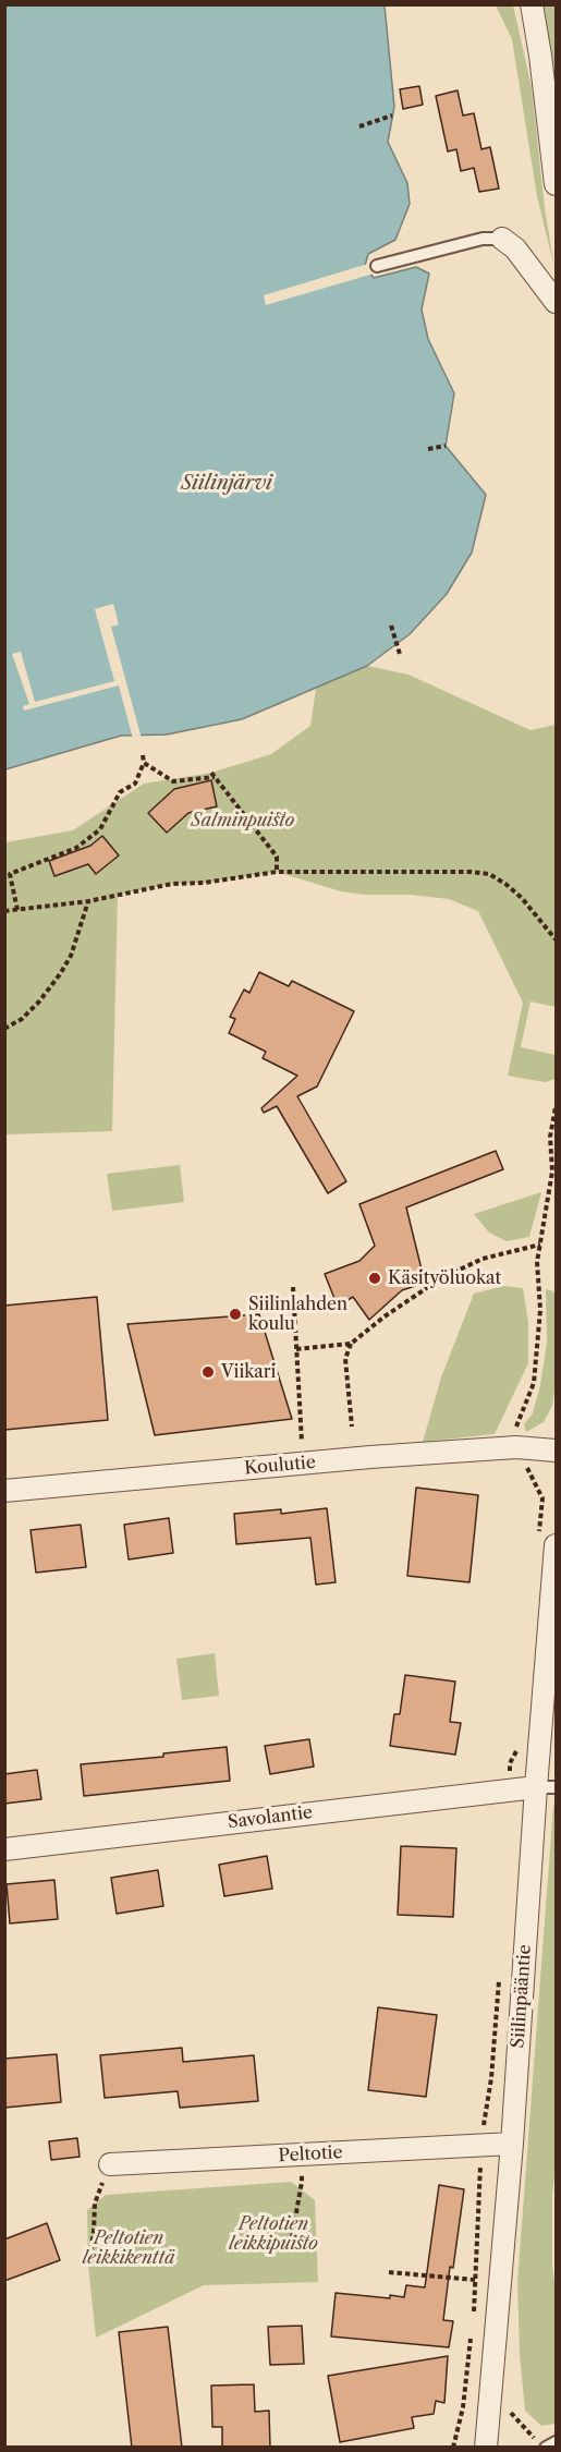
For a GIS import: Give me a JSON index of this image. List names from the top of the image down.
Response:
{
  "streets": {
    "street": [
      "Koulutie",
      "Savolantie",
      "Siilinpääntie",
      "Peltotie"
    ]
  },
  "crossings": [
    ["Savolantie", "Siilinpääntie"],
    ["Siilinpääntie", "Peltotie"]
  ],
  "water": ["Siilinjärvi"],
  "parks": ["Salminpuisto", "Peltotien leikkipuisto", "Peltotien leikkikenttä"],
  "places": ["Käsityöluokat", "Siilinlahden koulu", "Viikari"]
}
